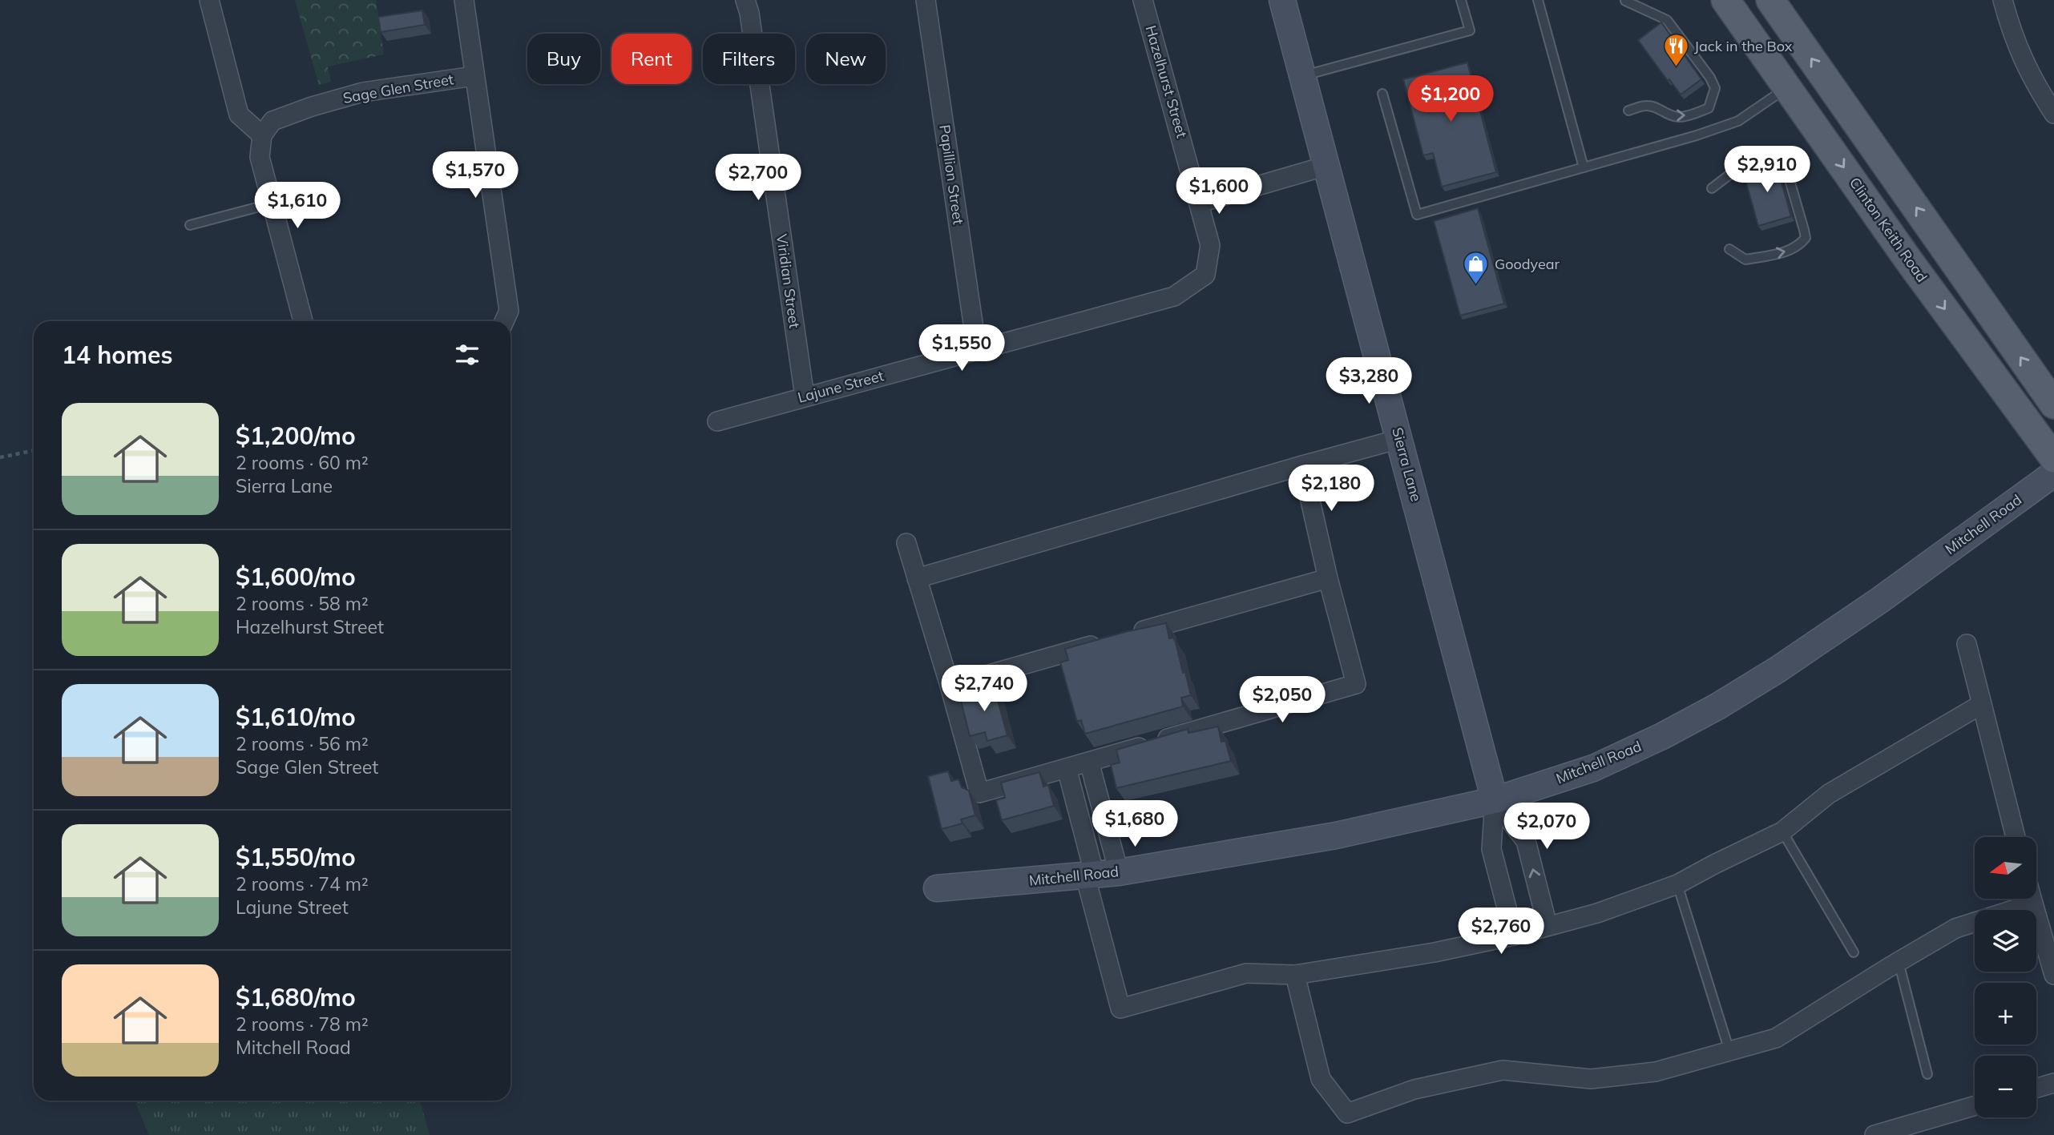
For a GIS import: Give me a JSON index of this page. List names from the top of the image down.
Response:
{
  "streets": {
    "main road": ["Clinton Keith Road"],
    "street": [
      "Hazelhurst Street",
      "Sage Glen Street",
      "Papillion Street",
      "Viridian Street",
      "Lajune Street",
      "Sierra Lane",
      "Mitchell Road"
    ]
  },
  "crossings": [
    ["Hazelhurst Street", "Lajune Street"],
    ["Papillion Street", "Lajune Street"],
    ["Viridian Street", "Lajune Street"],
    ["Sierra Lane", "Mitchell Road"]
  ],
  "places": {
    "restaurant": ["Jack in the Box"],
    "shop": ["Goodyear"]
  },
  "north": "left",
  "page": {
    "chip": [
      "Buy",
      "Rent",
      "Filters",
      "New"
    ],
    "price": [
      "$1,200",
      "$2,910",
      "$1,570",
      "$2,700",
      "$1,600",
      "$1,610",
      "$1,550",
      "$3,280",
      "$2,180",
      "$2,740",
      "$2,050",
      "$1,680",
      "$2,070",
      "$2,760"
    ],
    "heading": "14 homes",
    "list": [
      {
        "name": "$1,200/mo",
        "note": "2 rooms · 60 m² · Sierra Lane"
      },
      {
        "name": "$1,600/mo",
        "note": "2 rooms · 58 m² · Hazelhurst Street"
      },
      {
        "name": "$1,610/mo",
        "note": "2 rooms · 56 m² · Sage Glen Street"
      },
      {
        "name": "$1,550/mo",
        "note": "2 rooms · 74 m² · Lajune Street"
      },
      {
        "name": "$1,680/mo",
        "note": "2 rooms · 78 m² · Mitchell Road"
      }
    ],
    "map_buttons": ["+", "−"]
  }
}
